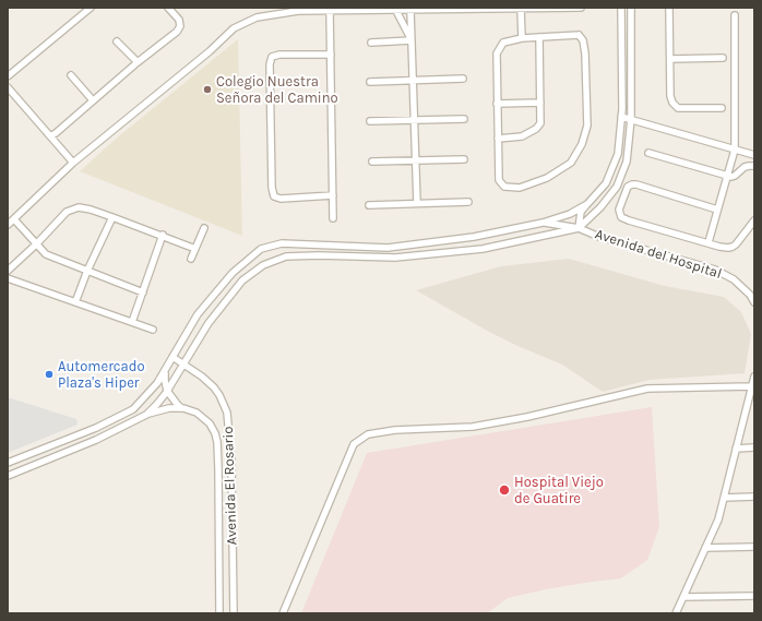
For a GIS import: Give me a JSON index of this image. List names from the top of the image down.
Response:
{
  "streets": {
    "street": ["Avenida del Hospital", "Avenida El Rosario"]
  },
  "places": ["Colegio Nuestra Señora del Camino", "Automercado Plaza's Hiper", "Hospital Viejo de Guatire"]
}
